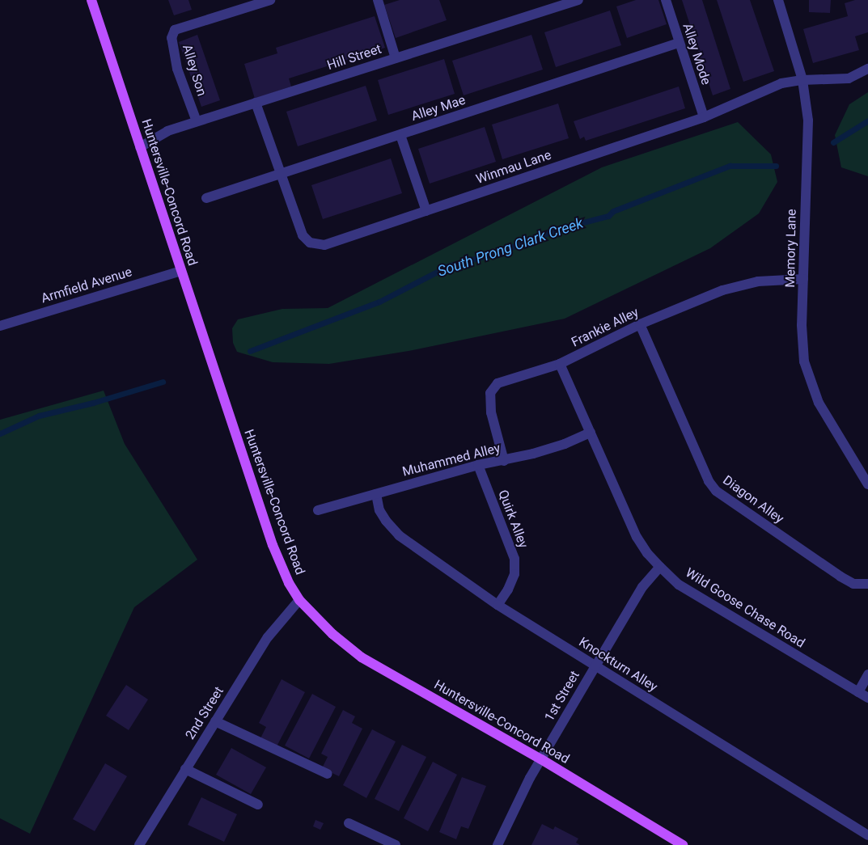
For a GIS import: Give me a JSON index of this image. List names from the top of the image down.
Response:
{
  "streets": {
    "main road": ["Huntersville-Concord Road"],
    "street": [
      "Alley Mode",
      "Hill Street",
      "Alley Son",
      "Alley Mae",
      "Winmau Lane",
      "Memory Lane",
      "Armfield Avenue",
      "Frankie Alley",
      "Muhammed Alley",
      "Diagon Alley",
      "Quirk Alley",
      "Wild Goose Chase Road",
      "Knockturn Alley",
      "1st Street",
      "2nd Street"
    ]
  },
  "crossings": [
    ["Alley Mode", "Alley Mae"],
    ["Alley Mode", "Winmau Lane"],
    ["Hill Street", "Alley Son"],
    ["Hill Street", "Winmau Lane"],
    ["Hill Street", "Huntersville-Concord Road"],
    ["Alley Mae", "Winmau Lane"],
    ["Winmau Lane", "Memory Lane"],
    ["Huntersville-Concord Road", "Armfield Avenue"],
    ["Huntersville-Concord Road", "1st Street"],
    ["Huntersville-Concord Road", "2nd Street"],
    ["Memory Lane", "Frankie Alley"],
    ["Frankie Alley", "Muhammed Alley"],
    ["Frankie Alley", "Diagon Alley"],
    ["Frankie Alley", "Wild Goose Chase Road"],
    ["Muhammed Alley", "Quirk Alley"],
    ["Muhammed Alley", "Wild Goose Chase Road"],
    ["Muhammed Alley", "Knockturn Alley"],
    ["Quirk Alley", "Knockturn Alley"],
    ["Wild Goose Chase Road", "1st Street"],
    ["Knockturn Alley", "1st Street"]
  ],
  "water": ["South Prong Clark Creek"]
}
